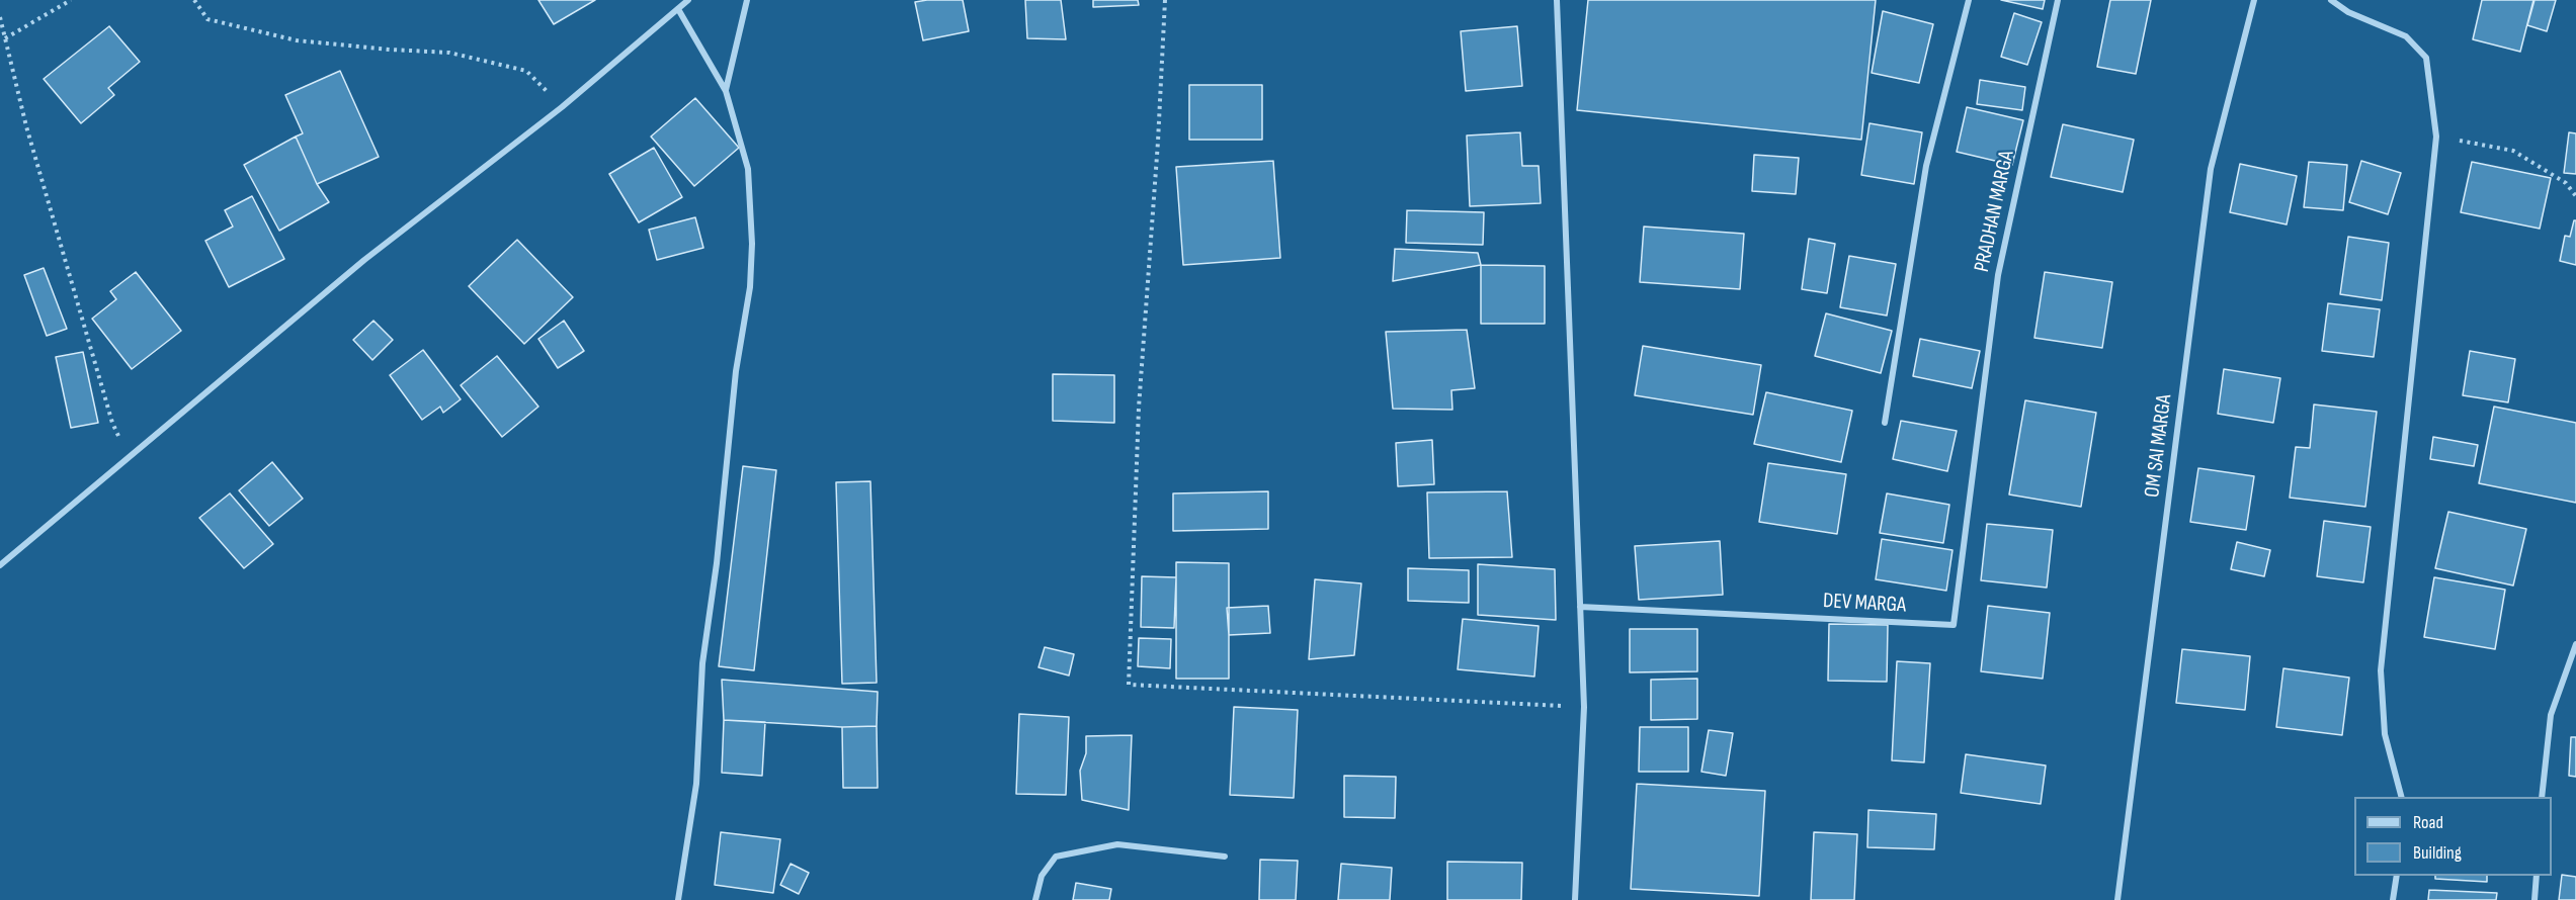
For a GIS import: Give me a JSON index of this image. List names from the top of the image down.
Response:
{
  "streets": {
    "street": ["PRADHAN MARGA", "OM SAI MARGA", "DEV MARGA"]
  },
  "crossings": [
    ["PRADHAN MARGA", "DEV MARGA"]
  ],
  "legend": ["Road", "Building"]
}
